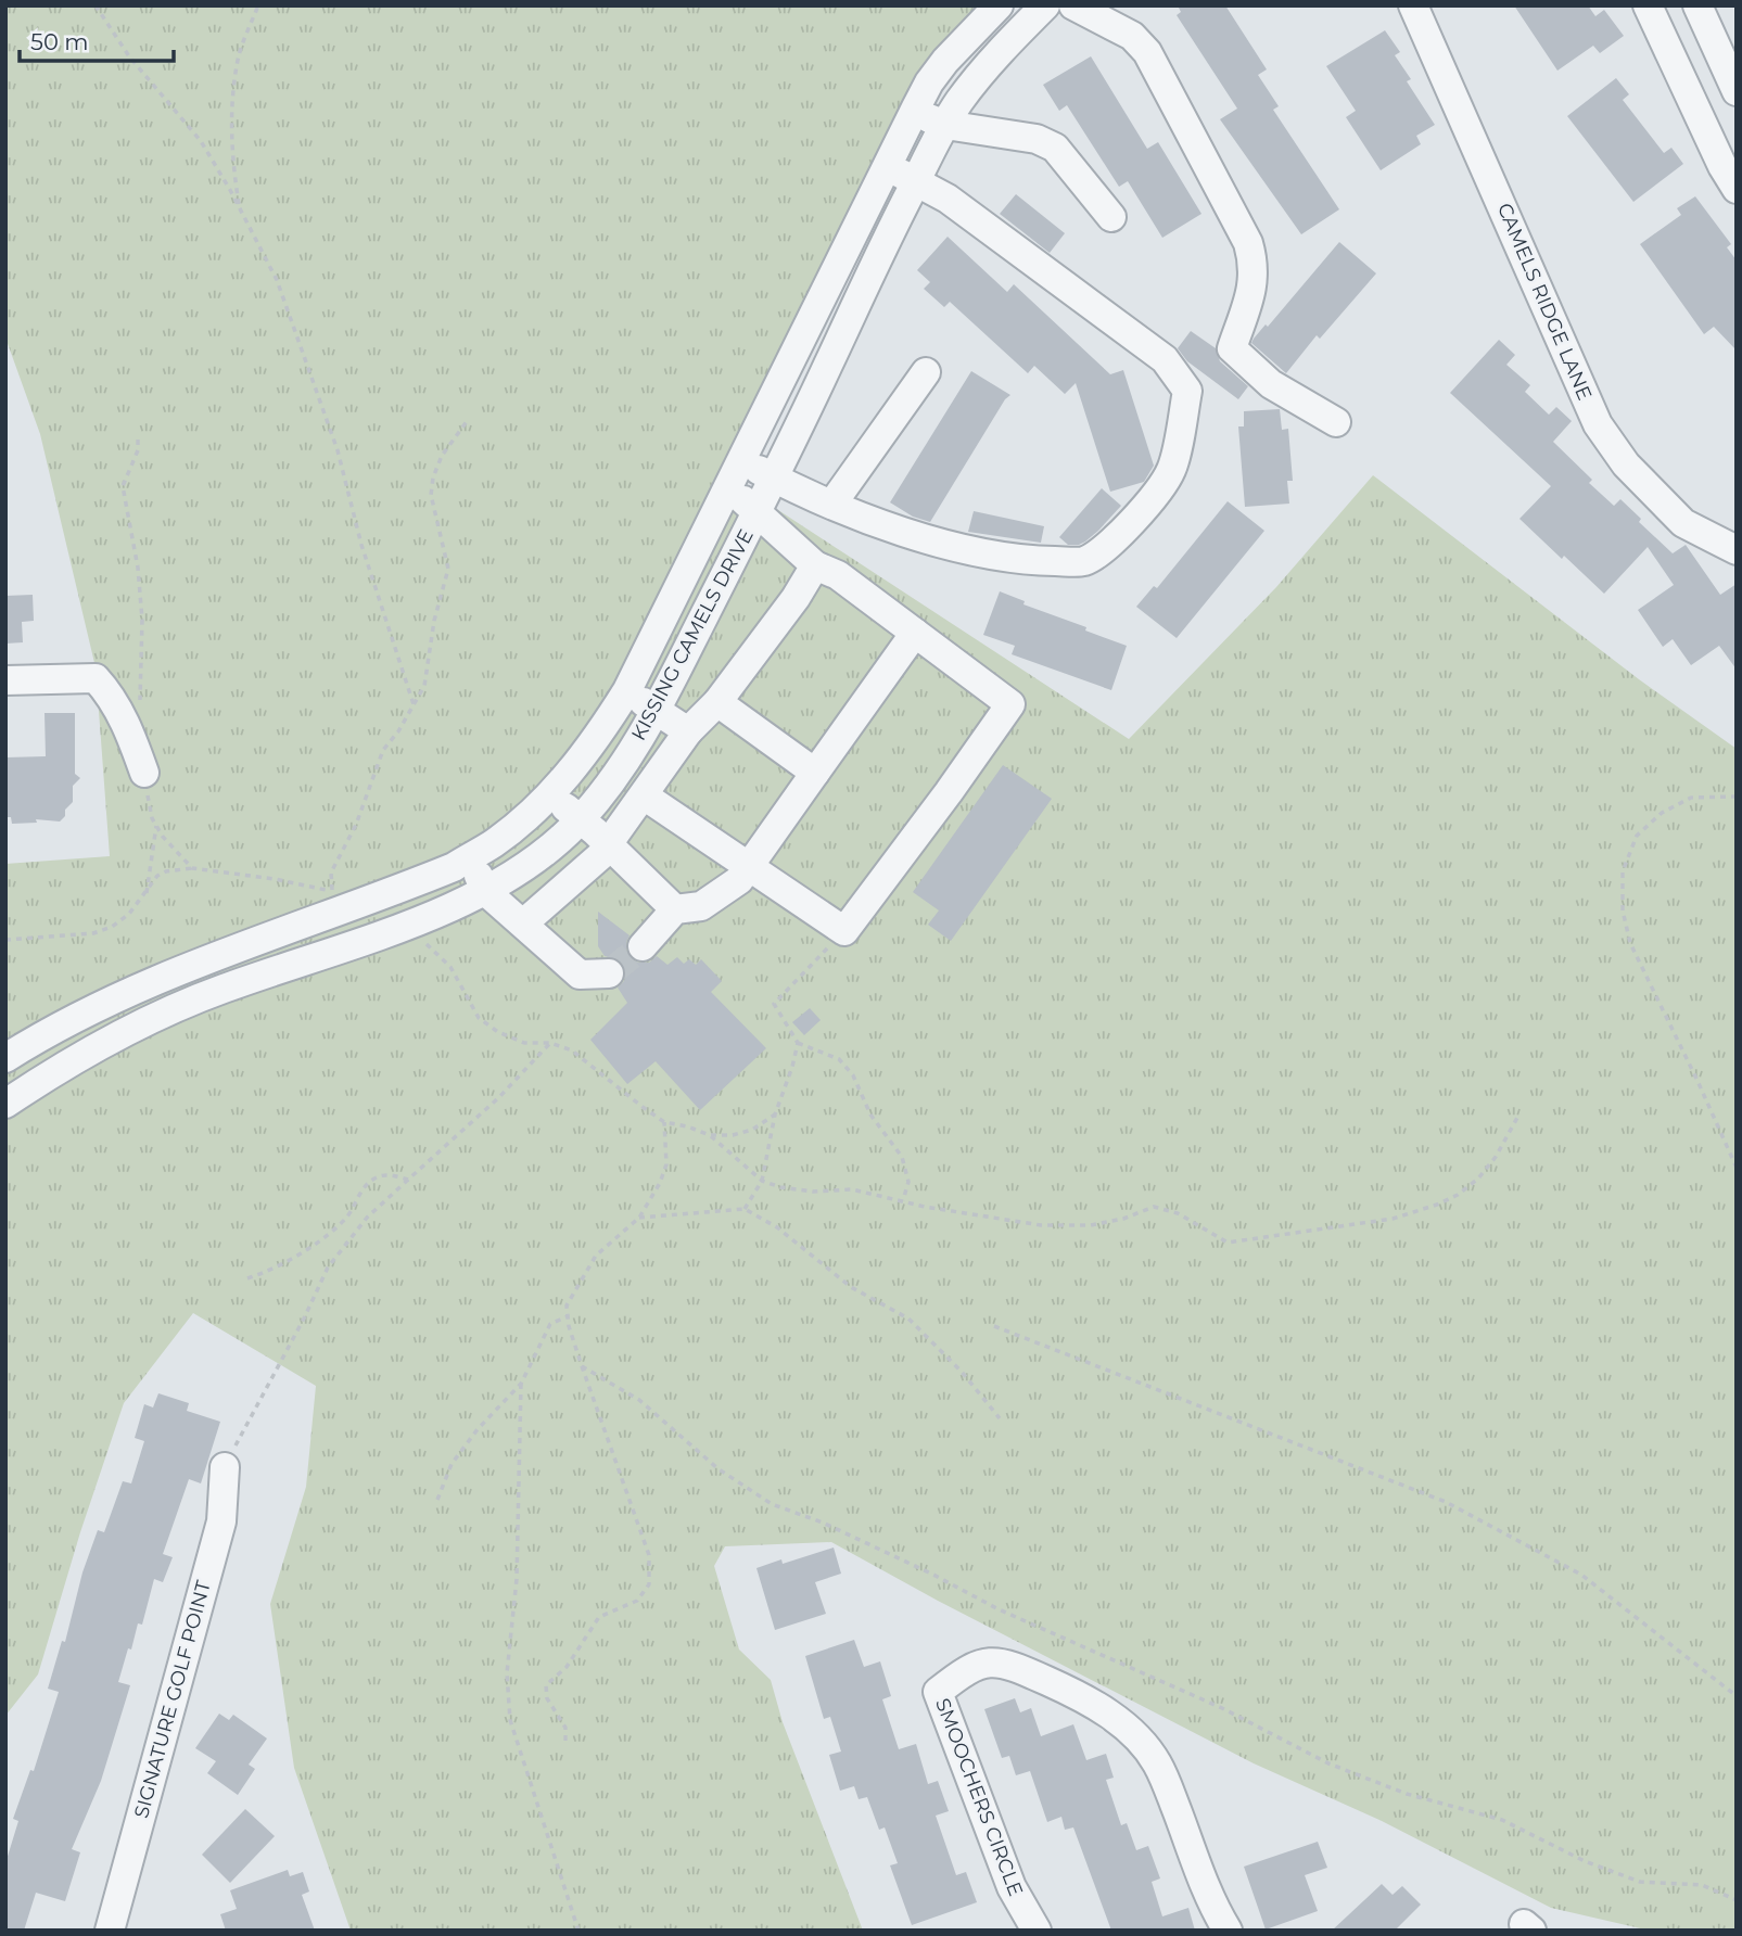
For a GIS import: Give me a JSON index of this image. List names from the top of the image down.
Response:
{
  "streets": {
    "street": [
      "CAMELS RIDGE LANE",
      "KISSING CAMELS DRIVE",
      "SIGNATURE GOLF POINT",
      "SMOOCHERS CIRCLE"
    ]
  },
  "scale_bar": "50 m"
}
